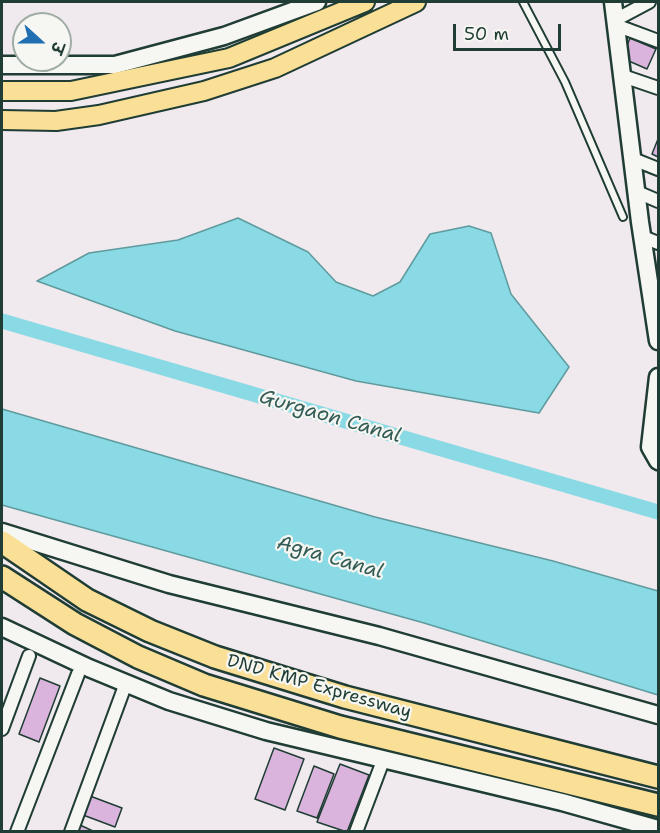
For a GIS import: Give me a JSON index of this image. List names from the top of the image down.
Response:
{
  "streets": {
    "highway": ["DND KMP Expressway"]
  },
  "water": ["Gurgaon Canal", "Agra Canal"],
  "scale_bar": "50 m",
  "north": "right"
}
